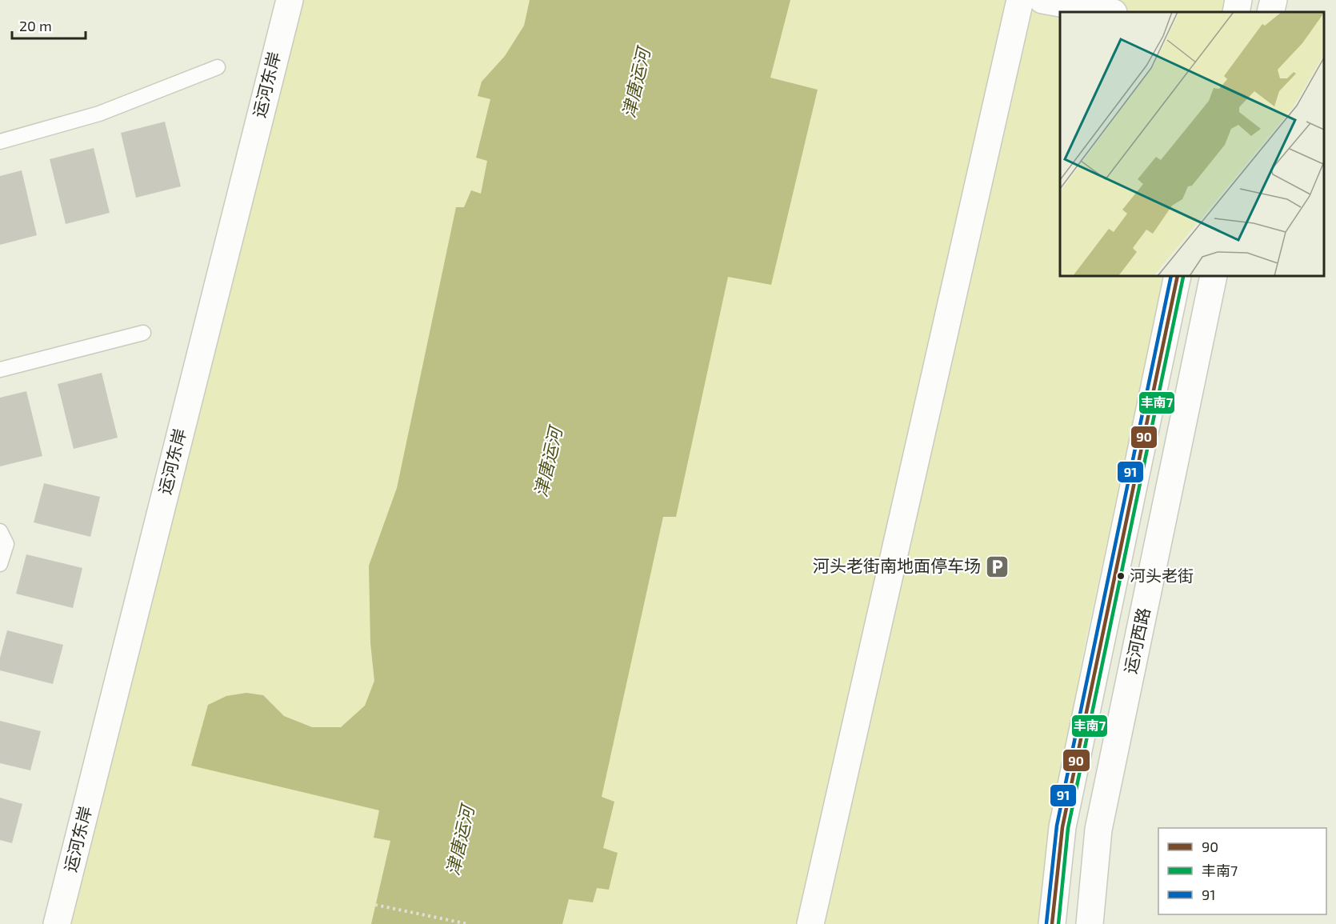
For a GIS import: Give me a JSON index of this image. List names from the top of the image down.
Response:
{
  "streets": {
    "street": ["运河东岸", "运河西路"]
  },
  "water": ["津唐运河"],
  "places": {
    "parking": ["河头老街南地面停车场"],
    "other": ["河头老街"]
  },
  "lines": ["transit line 90", "transit line 91", "transit line 丰南7"],
  "legend": ["90", "丰南7", "91"],
  "scale_bar": "20 m"
}
